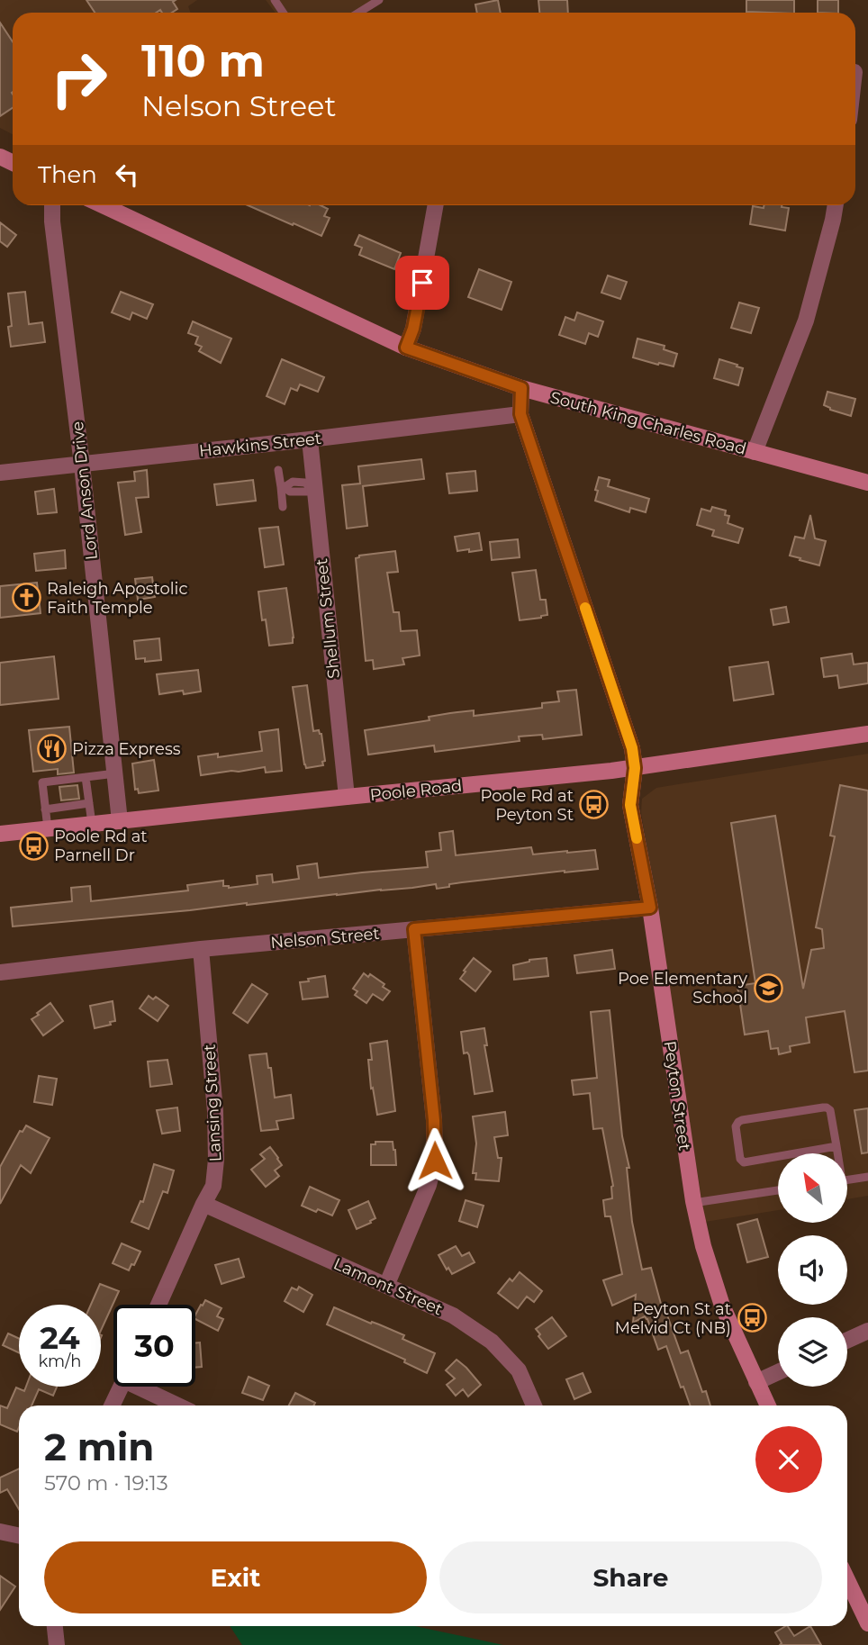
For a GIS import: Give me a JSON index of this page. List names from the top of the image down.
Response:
{
  "streets": {
    "street": [
      "South King Charles Road",
      "Hawkins Street",
      "Lord Anson Drive",
      "Shellum Street",
      "Poole Road",
      "Nelson Street",
      "Peyton Street",
      "Lansing Street",
      "Lamont Street"
    ]
  },
  "crossings": [
    ["Hawkins Street", "Lord Anson Drive"],
    ["Hawkins Street", "Shellum Street"],
    ["Hawkins Street", "Peyton Street"],
    ["Lord Anson Drive", "Poole Road"],
    ["Shellum Street", "Poole Road"],
    ["Poole Road", "Peyton Street"],
    ["Nelson Street", "Peyton Street"],
    ["Nelson Street", "Lansing Street"],
    ["Lansing Street", "Lamont Street"]
  ],
  "places": {
    "church": ["Raleigh Apostolic Faith Temple"],
    "restaurant": ["Pizza Express"],
    "bus stop": ["Poole Rd at Peyton St", "Poole Rd at Parnell Dr", "Peyton St at Melvid Ct (NB)"],
    "school or university": ["Poe Elementary School"]
  },
  "north": "top left",
  "page": {
    "turn": ["110 m", "Nelson Street"],
    "then": "Then",
    "speed": "24 km/h",
    "limit": "30",
    "heading": ["2 min", "570 m · 19:13"],
    "buttons": ["Exit", "Share"]
  }
}
